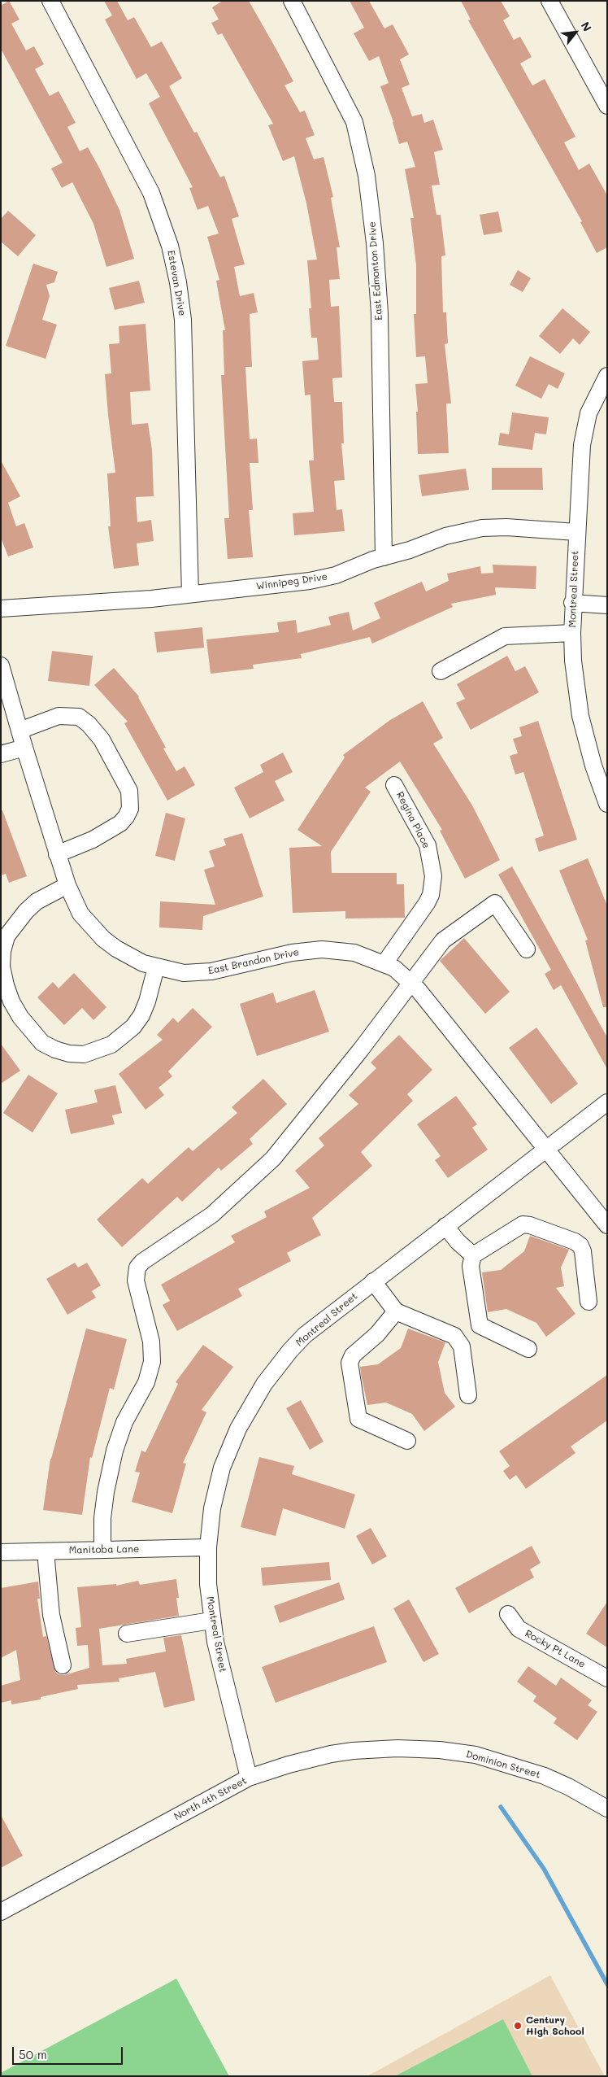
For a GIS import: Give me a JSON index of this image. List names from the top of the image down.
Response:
{
  "streets": {
    "street": [
      "East Edmonton Drive",
      "Estevan Drive",
      "Winnipeg Drive",
      "Montreal Street",
      "Regina Place",
      "East Brandon Drive",
      "Manitoba Lane",
      "Rocky Pt Lane",
      "Dominion Street",
      "North 4th Street"
    ]
  },
  "crossings": [
    ["East Edmonton Drive", "Winnipeg Drive"],
    ["Estevan Drive", "Winnipeg Drive"],
    ["Winnipeg Drive", "Montreal Street"],
    ["Montreal Street", "East Brandon Drive"],
    ["Montreal Street", "Manitoba Lane"],
    ["Montreal Street", "North 4th Street"],
    ["Regina Place", "East Brandon Drive"],
    ["Dominion Street", "North 4th Street"]
  ],
  "places": ["Century High School"],
  "scale_bar": "50 m",
  "north": "top right"
}
